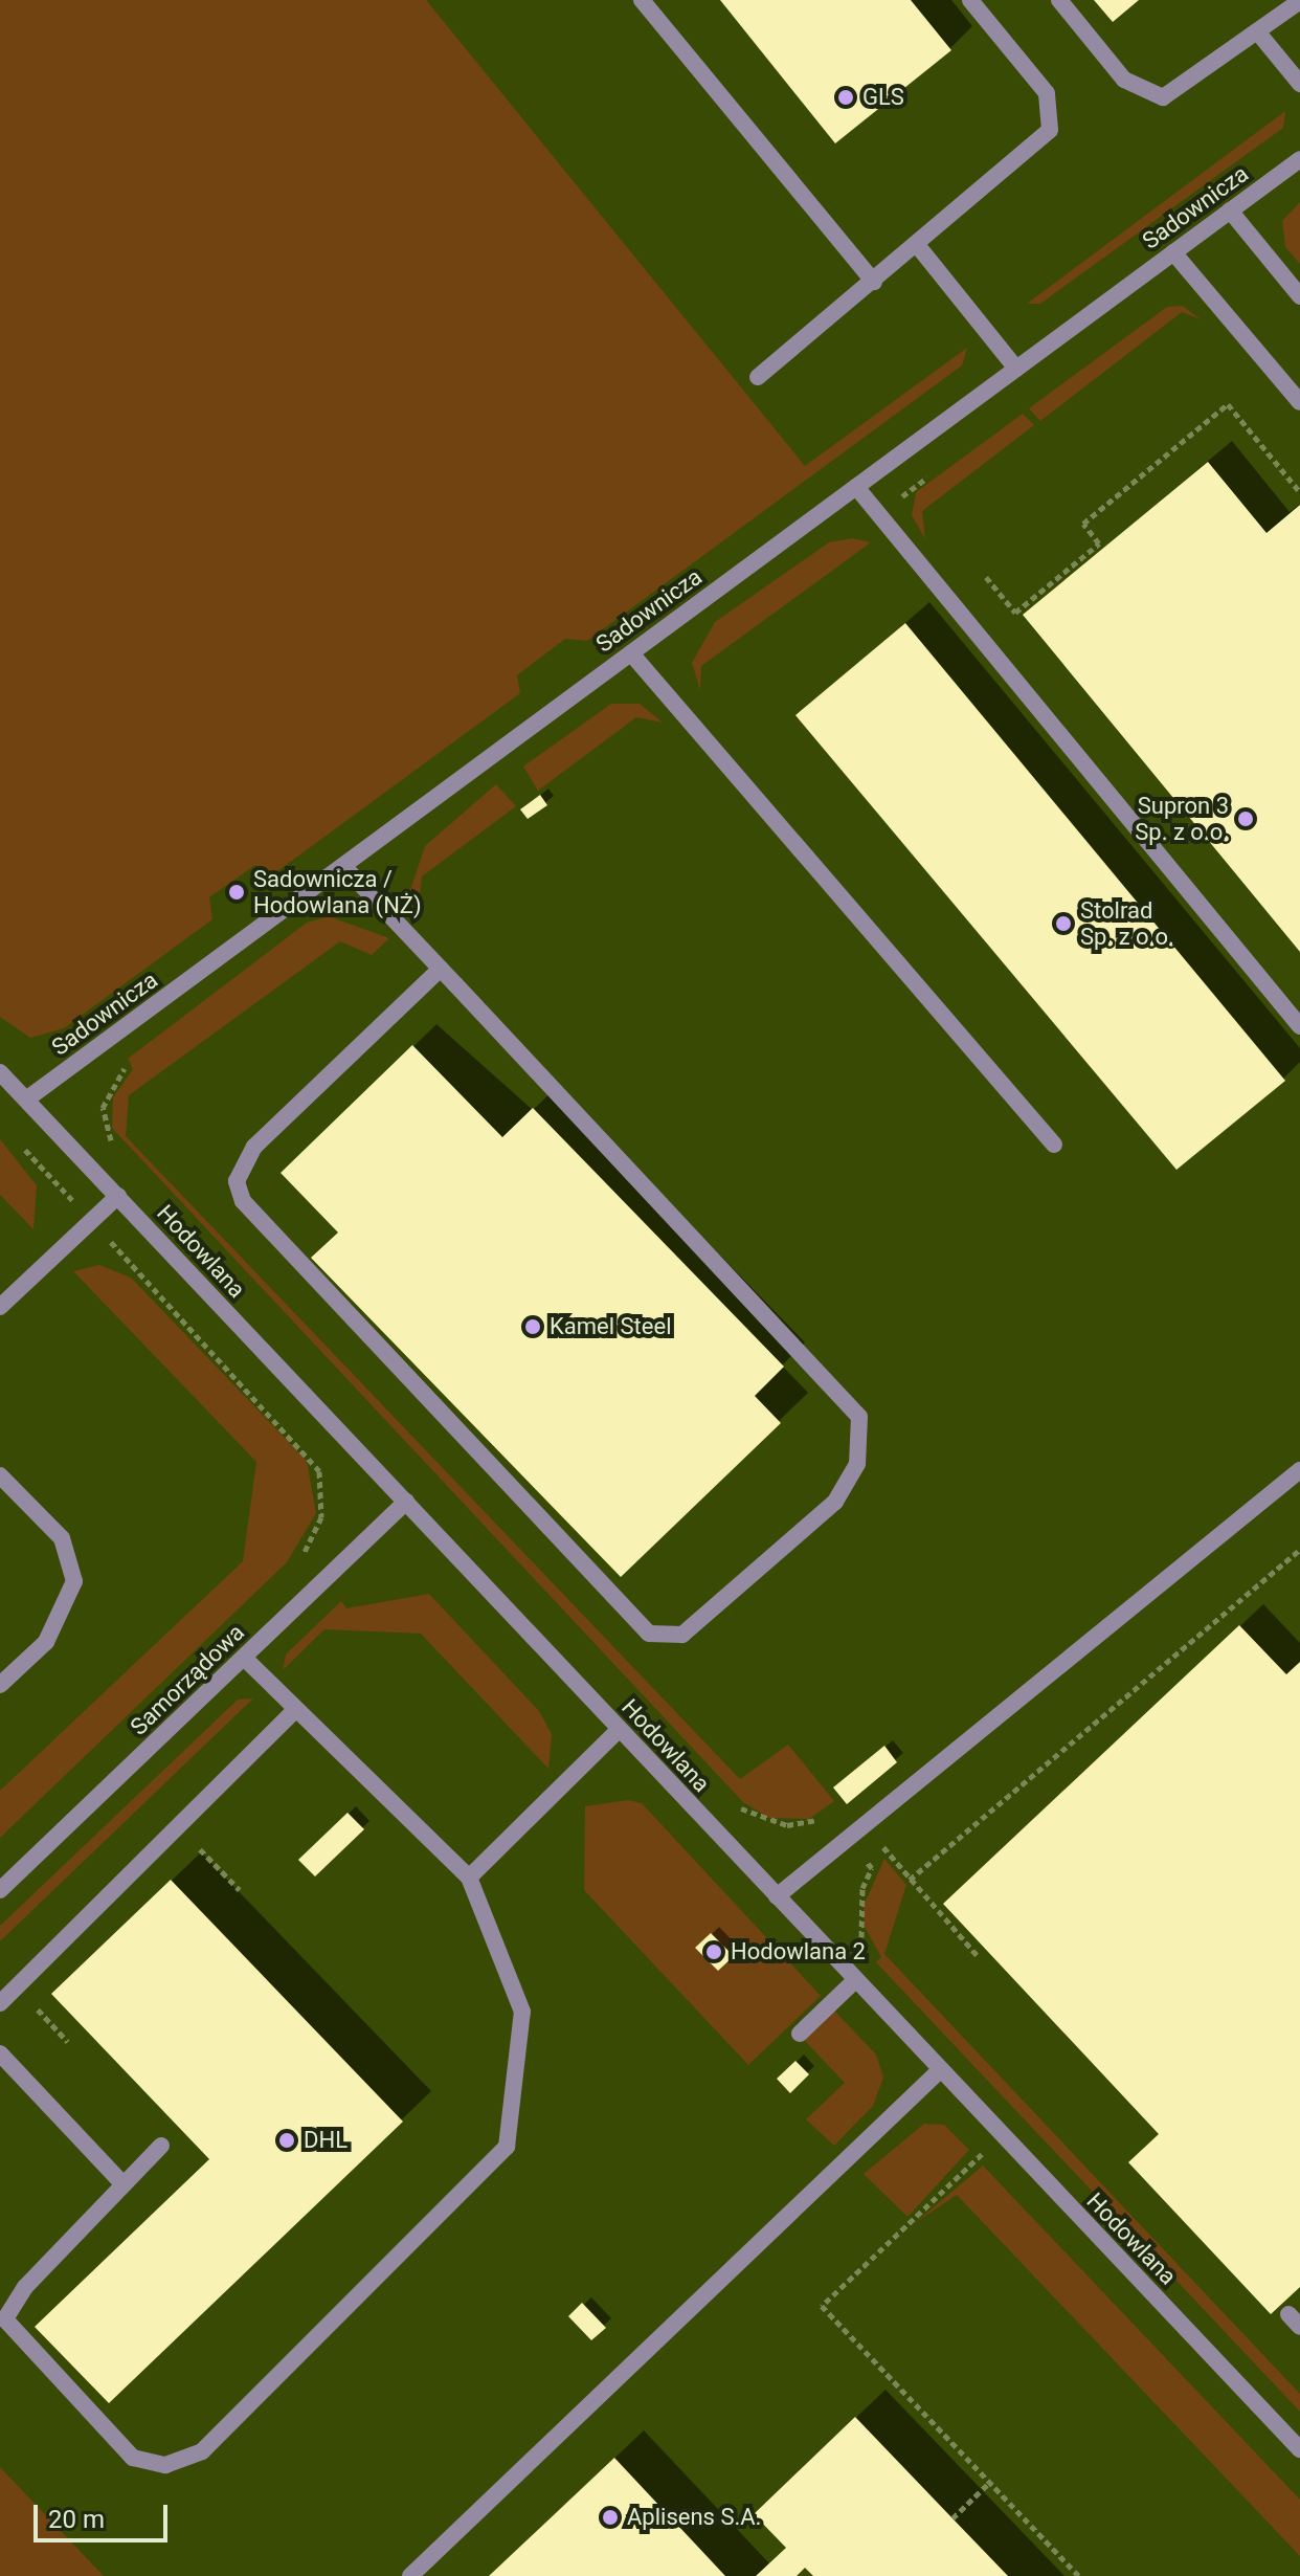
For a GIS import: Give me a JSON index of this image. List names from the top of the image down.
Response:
{
  "streets": {
    "street": ["Sadownicza", "Hodowlana", "Samorządowa"]
  },
  "crossings": [
    ["Sadownicza", "Hodowlana"],
    ["Hodowlana", "Samorządowa"]
  ],
  "places": [
    "GLS",
    "Supron 3 Sp. z o.o.",
    "Sadownicza / Hodowlana (NŻ)",
    "Stolrad Sp. z o.o.",
    "Kamel Steel",
    "Hodowlana 2",
    "DHL",
    "Aplisens S.A."
  ],
  "scale_bar": "20 m"
}
